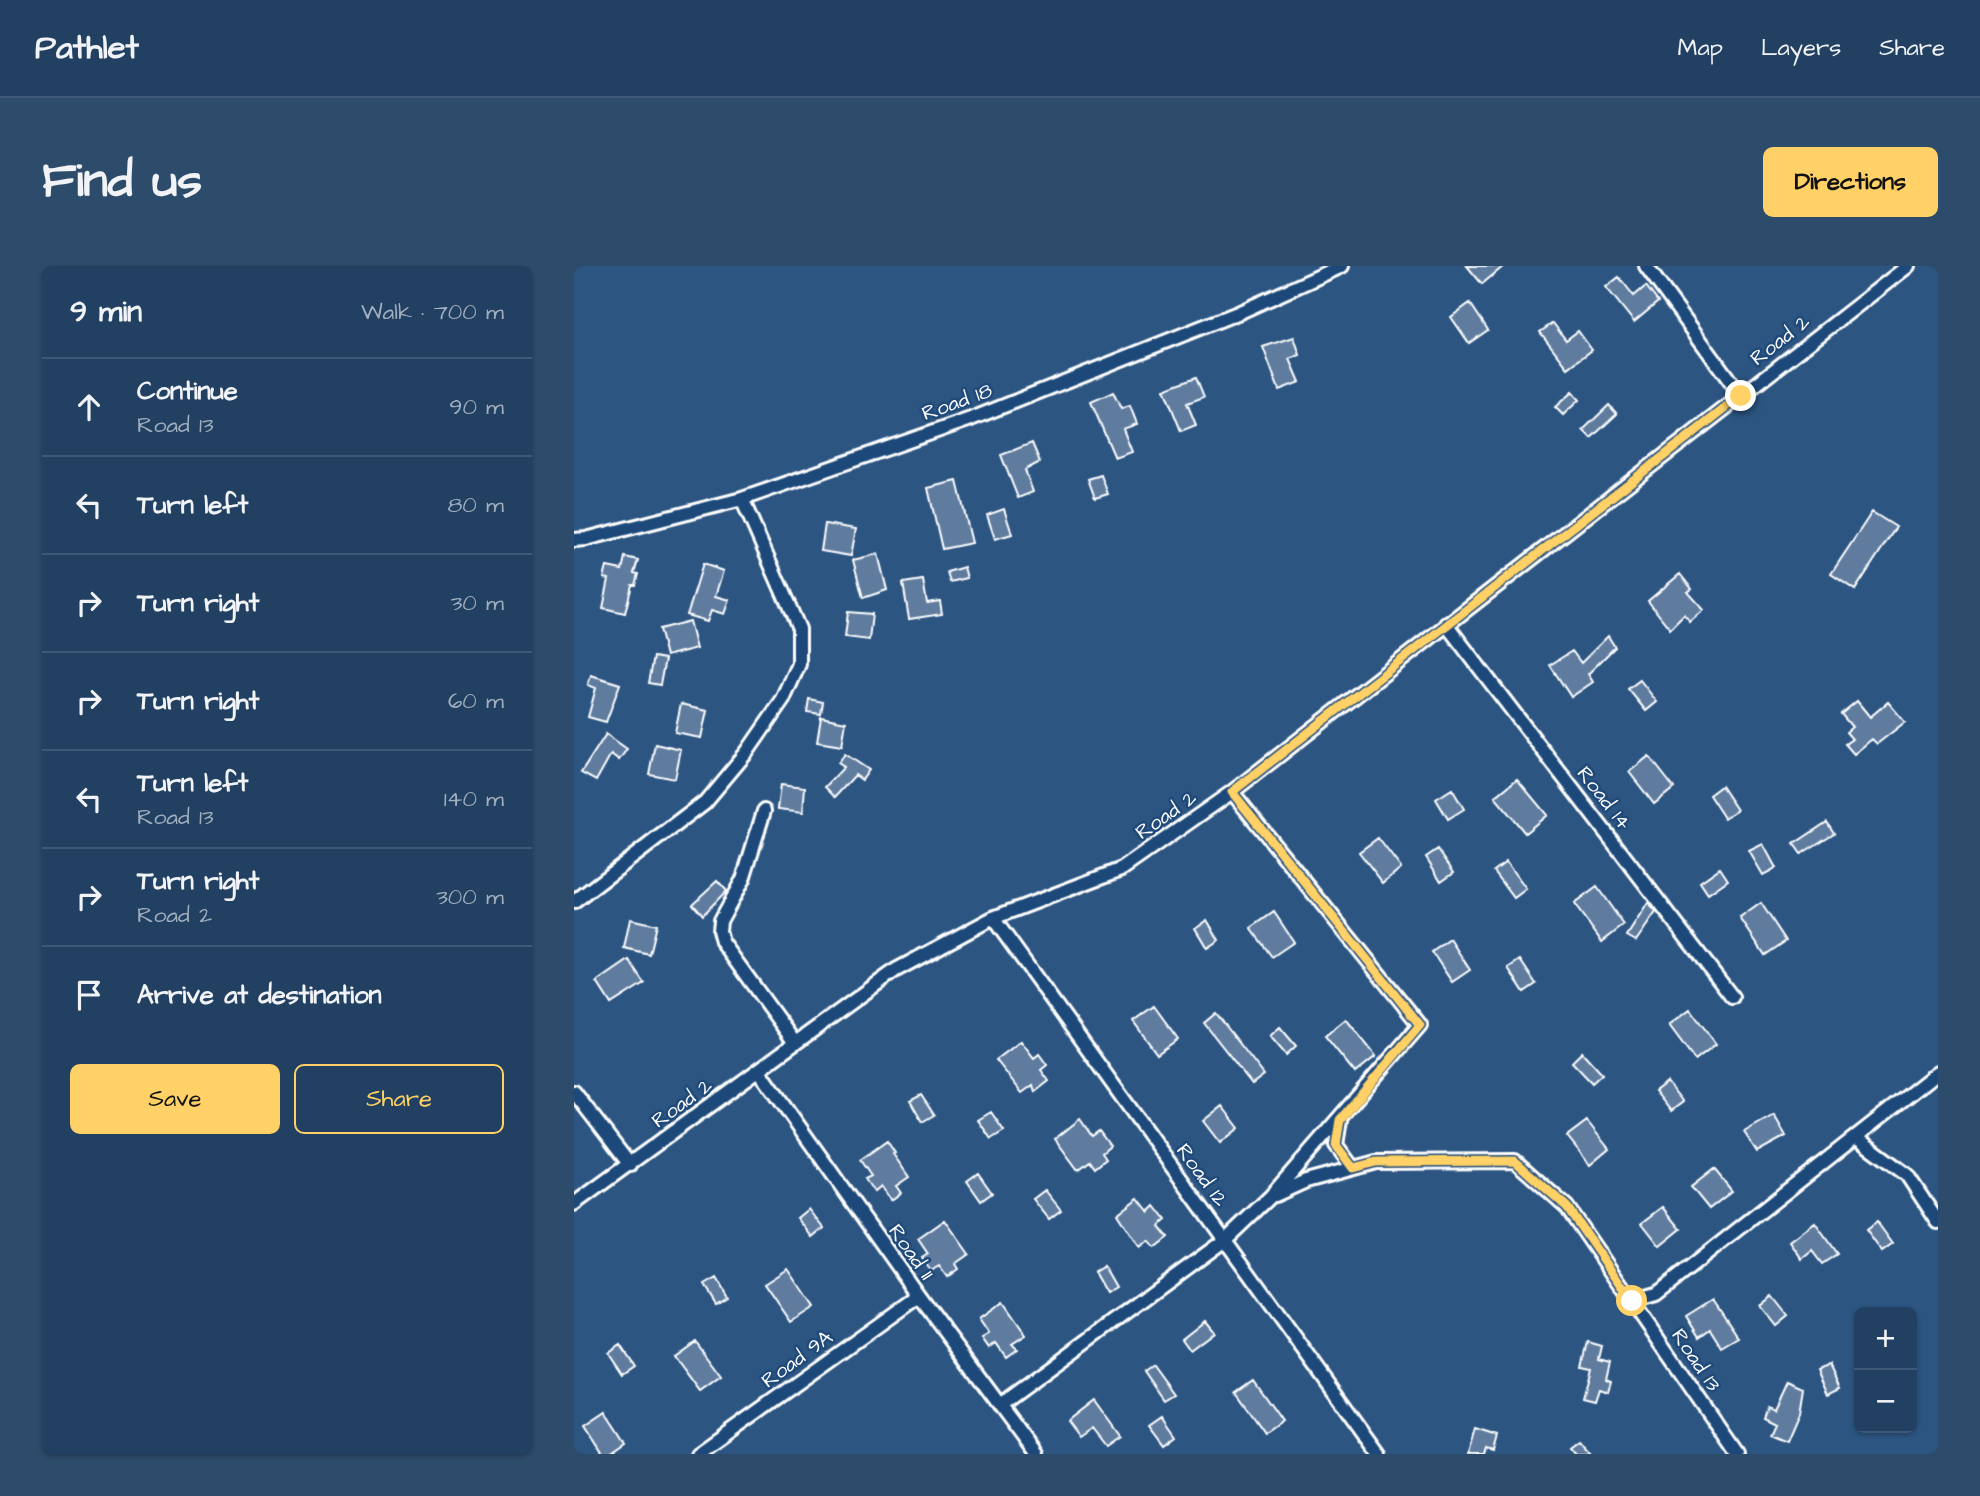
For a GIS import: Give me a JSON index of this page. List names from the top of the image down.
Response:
{
  "streets": {
    "street": [
      "Road 2",
      "Road 18",
      "Road 14",
      "Road 12",
      "Road 11",
      "Road 9A",
      "Road 13"
    ]
  },
  "crossings": [
    ["Road 2", "Road 14"],
    ["Road 2", "Road 12"],
    ["Road 2", "Road 11"],
    ["Road 11", "Road 9A"]
  ],
  "page": {
    "header": "Pathlet",
    "nav": ["Map", "Layers", "Share"],
    "buttons": [
      "Directions",
      ["Save", "Share"]
    ],
    "title": "Find us",
    "heading": ["9 min", "Walk · 700 m"],
    "list": [
      ["Continue", "Road 13", "90 m"],
      ["Turn left", "80 m"],
      ["Turn right", "30 m"],
      ["Turn right", "60 m"],
      ["Turn left", "Road 13", "140 m"],
      ["Turn right", "Road 2", "300 m"],
      "Arrive at destination"
    ],
    "map_buttons": ["+", "−"]
  }
}
